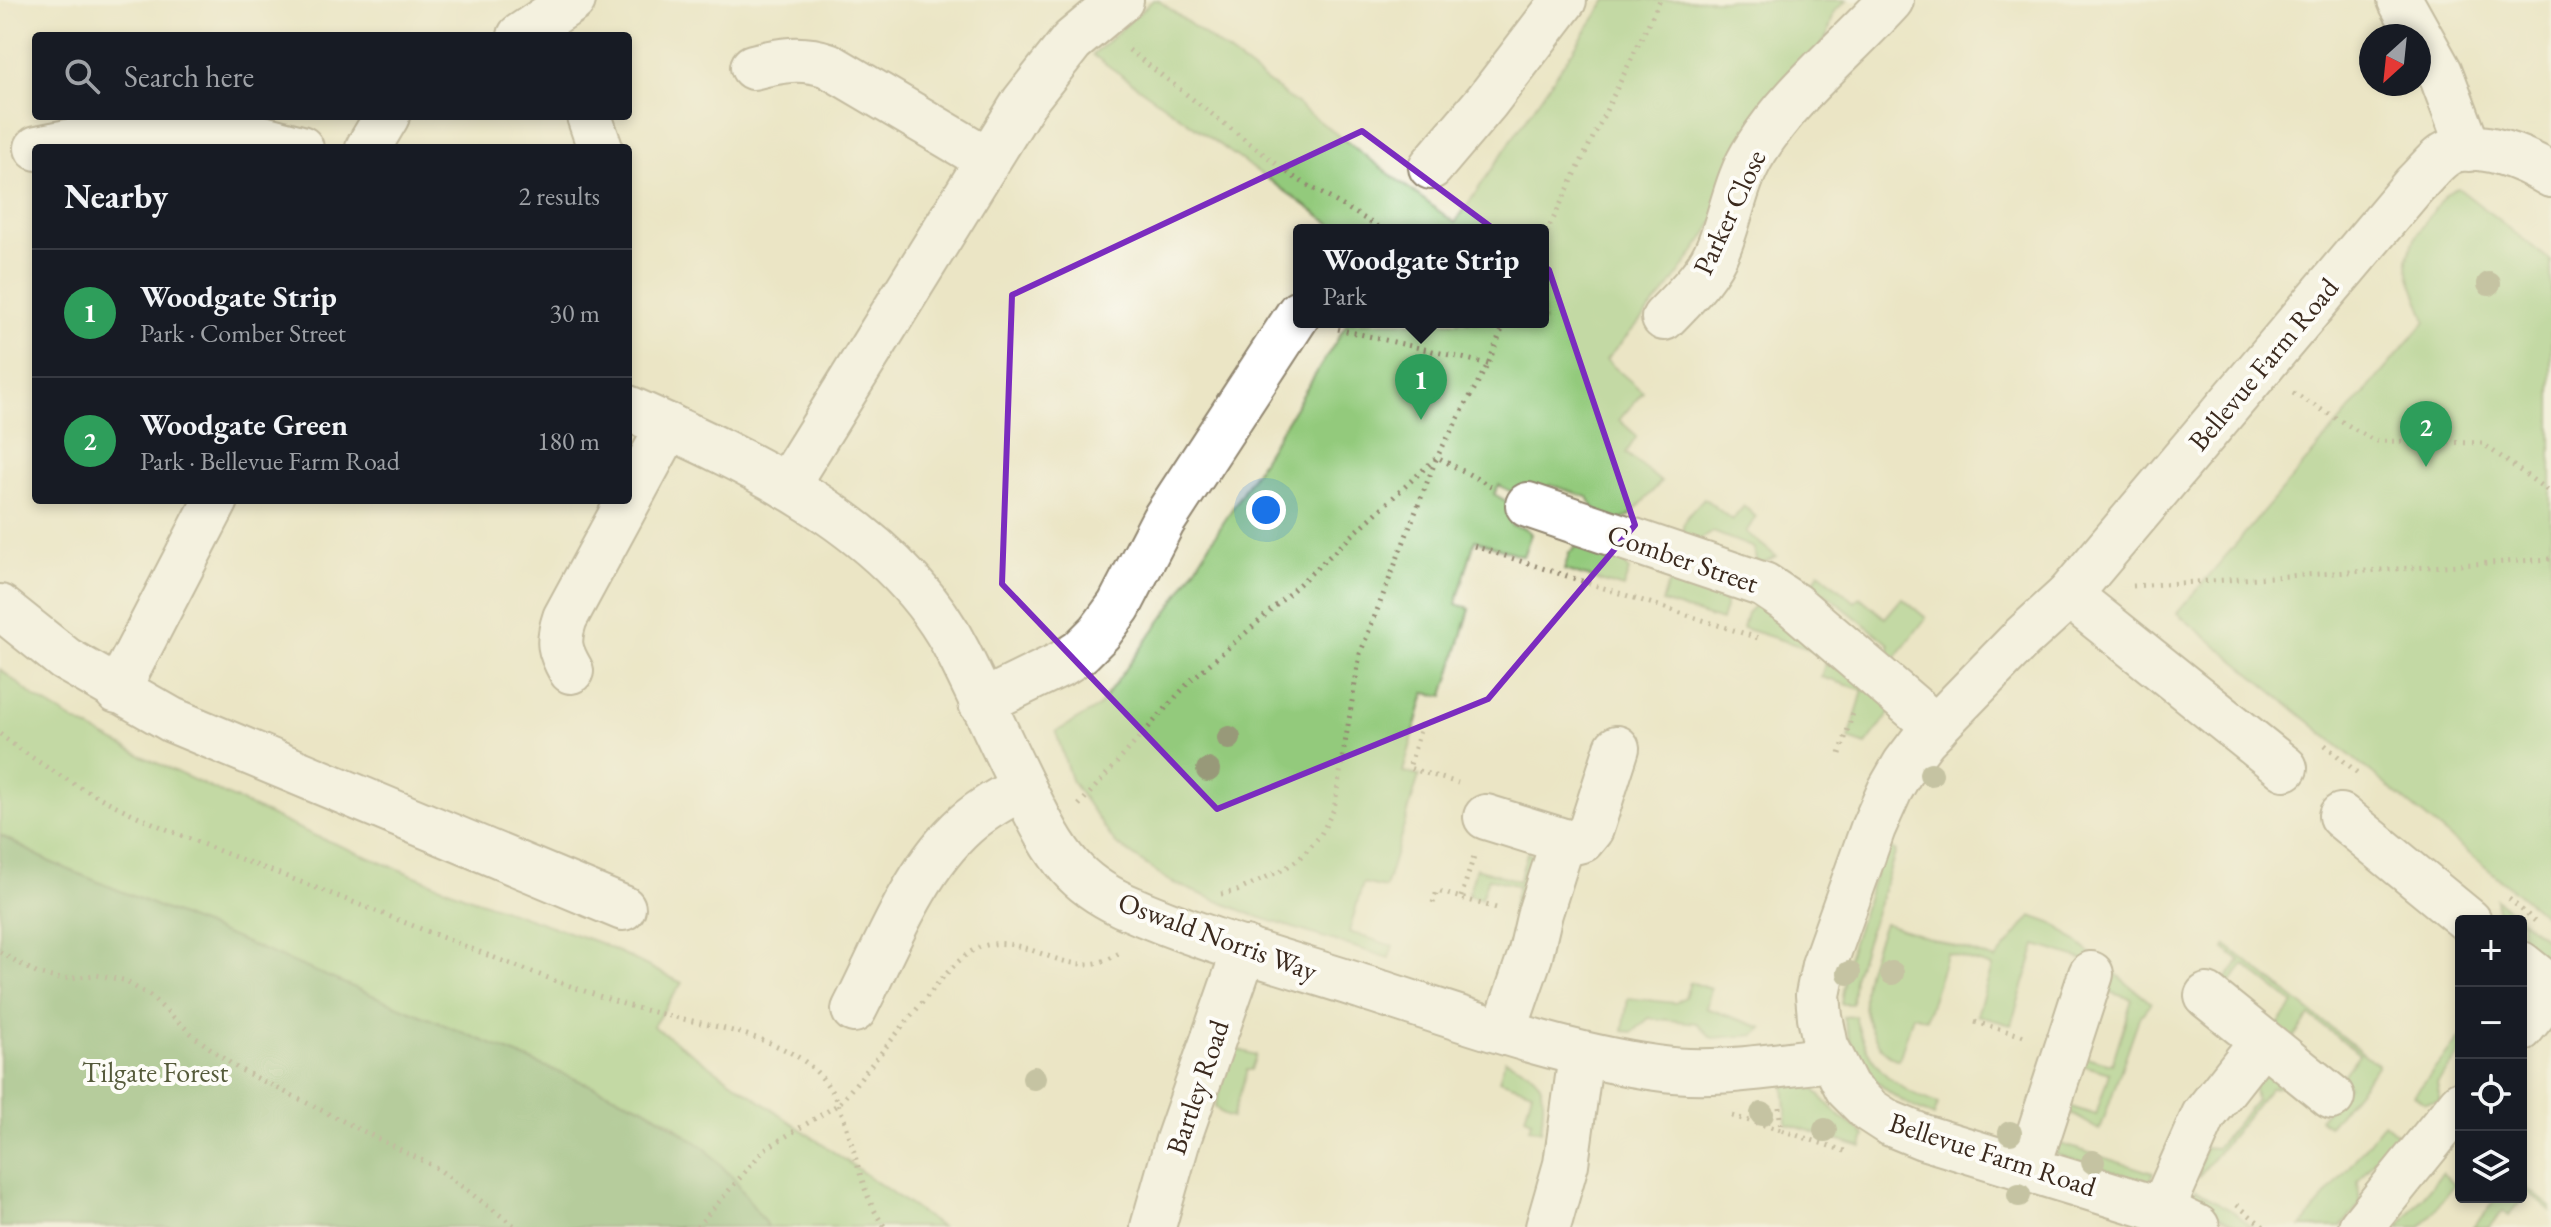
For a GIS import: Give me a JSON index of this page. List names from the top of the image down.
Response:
{
  "streets": {
    "street": [
      "Parker Close",
      "Bellevue Farm Road",
      "Comber Street",
      "Oswald Norris Way",
      "Bartley Road"
    ]
  },
  "crossings": [
    ["Bellevue Farm Road", "Comber Street"],
    ["Bellevue Farm Road", "Oswald Norris Way"],
    ["Oswald Norris Way", "Bartley Road"]
  ],
  "parks": ["Tilgate Forest"],
  "north": "bottom left",
  "page": {
    "search": "Search here",
    "heading": ["Nearby", "2 results"],
    "popup": ["Woodgate Strip", "Park"],
    "list": [
      {
        "mark": "1",
        "name": "Woodgate Strip",
        "note": "Park · Comber Street",
        "value": "30 m"
      },
      {
        "mark": "2",
        "name": "Woodgate Green",
        "note": "Park · Bellevue Farm Road",
        "value": "180 m"
      }
    ],
    "pins": ["1", "2"],
    "map_buttons": ["+", "−"]
  }
}
